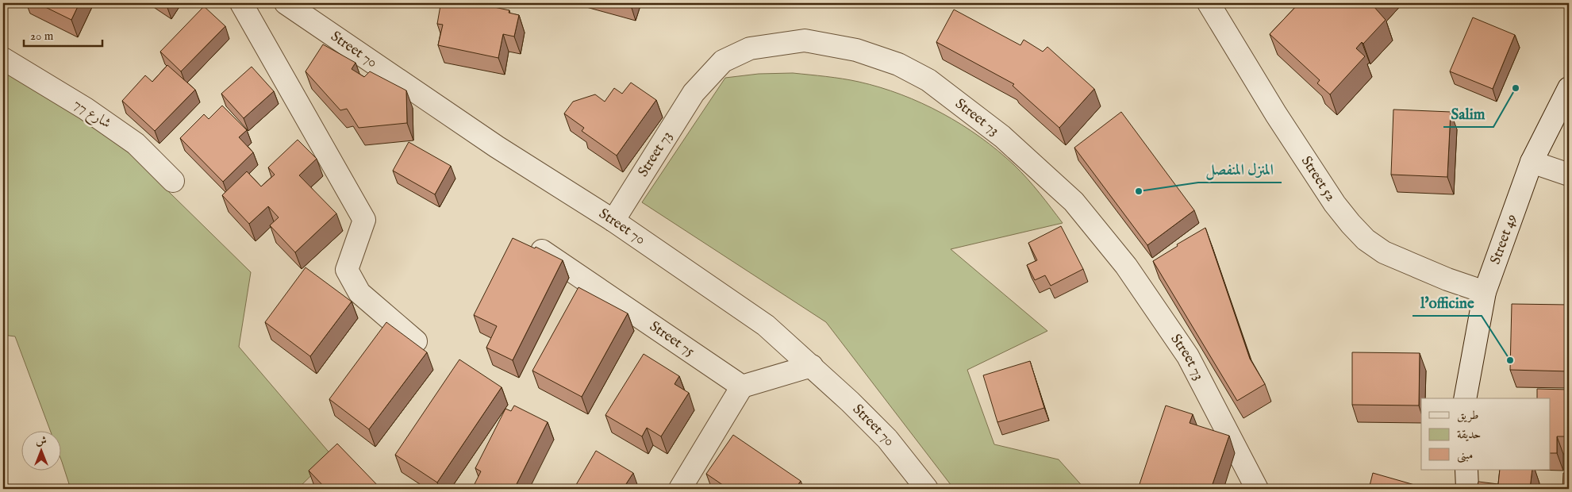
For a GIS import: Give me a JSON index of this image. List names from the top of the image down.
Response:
{
  "streets": {
    "street": [
      "Street 70",
      "شارع 77",
      "Street 73",
      "Street 52",
      "Street 49",
      "Street 75"
    ]
  },
  "crossings": [
    ["Street 70", "Street 73"],
    ["Street 52", "Street 49"]
  ],
  "places": ["Salim", "المنزل المنفصل", "l'officine"],
  "legend": ["طريق", "حديقة", "مبنى"],
  "scale_bar": "20 m",
  "north": "top"
}
